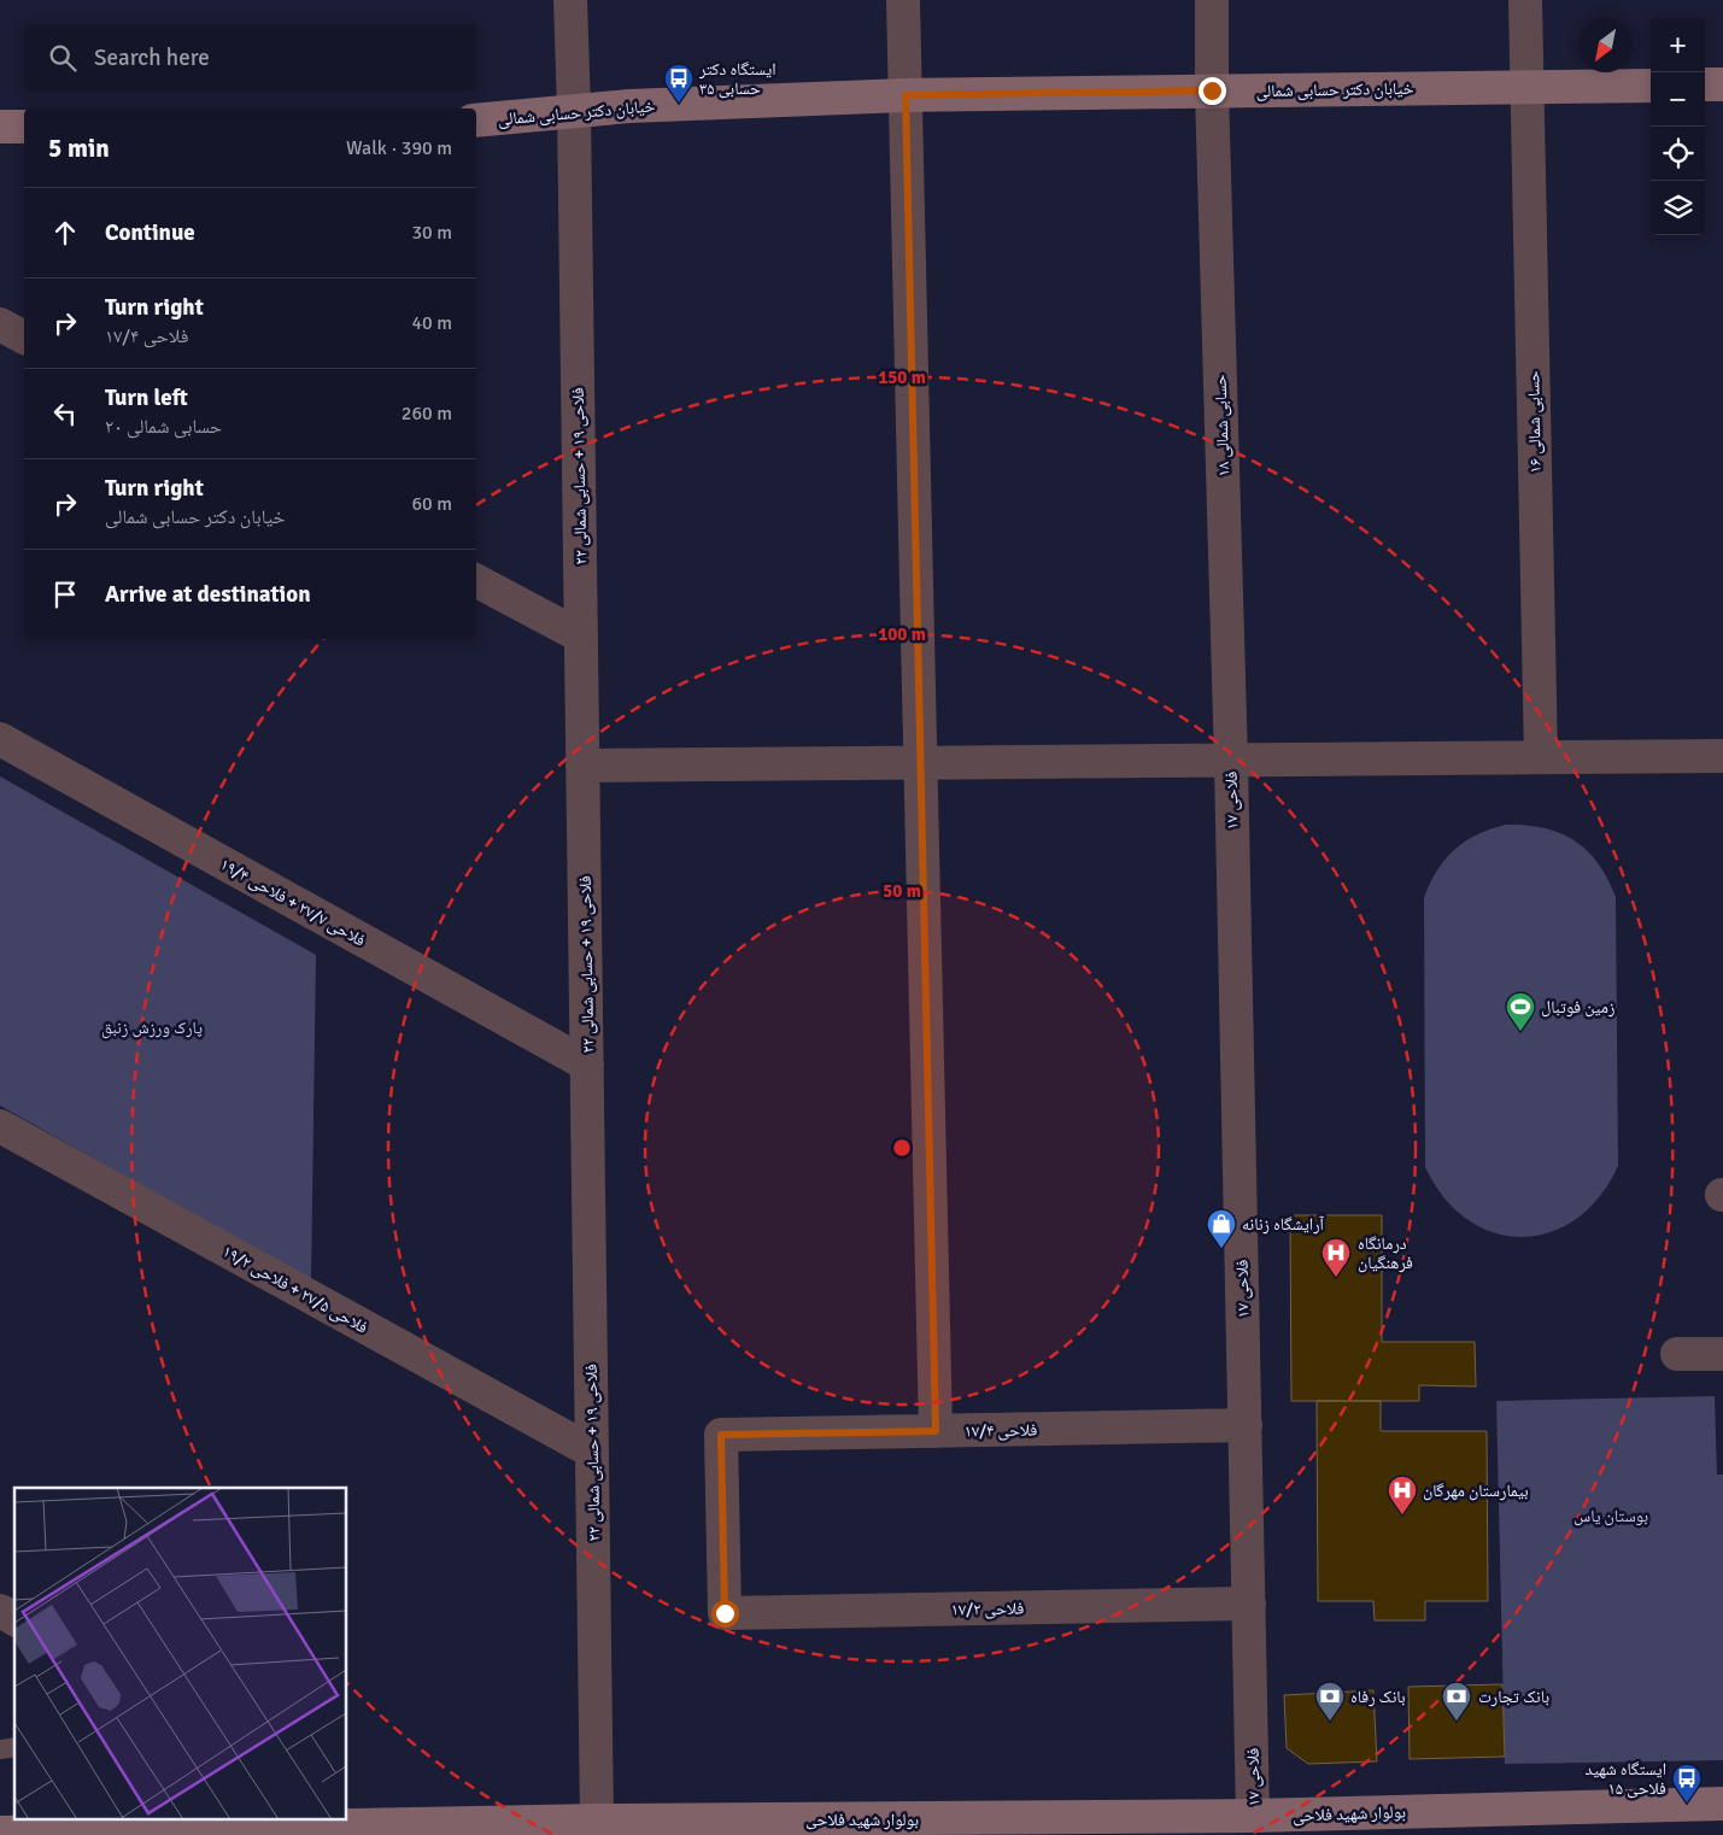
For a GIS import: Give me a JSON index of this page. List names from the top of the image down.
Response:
{
  "streets": {
    "main road": ["خیابان دکتر حسابی شمالی", "بولوار شهید فلاحی"],
    "street": [
      "حسابی شمالی ۱۶",
      "حسابی شمالی ۱۸",
      "فلاحی ۱۹ + حسابی شمالی ۲۲",
      "فلاحی ۱۷",
      "فلاحی ۲۷/۷ + فلاحی ۱۹/۴",
      "فلاحی ۲۷/۵ + فلاحی ۱۹/۲",
      "فلاحی ۱۷/۴",
      "فلاحی ۱۷/۲"
    ]
  },
  "crossings": [
    ["خیابان دکتر حسابی شمالی", "حسابی شمالی ۱۶"],
    ["خیابان دکتر حسابی شمالی", "حسابی شمالی ۱۸"],
    ["خیابان دکتر حسابی شمالی", "فلاحی ۱۹ + حسابی شمالی ۲۲"],
    ["حسابی شمالی ۱۸", "فلاحی ۱۷"],
    ["فلاحی ۱۹ + حسابی شمالی ۲۲", "فلاحی ۲۷/۷ + فلاحی ۱۹/۴"],
    ["فلاحی ۱۹ + حسابی شمالی ۲۲", "فلاحی ۲۷/۵ + فلاحی ۱۹/۲"],
    ["فلاحی ۱۹ + حسابی شمالی ۲۲", "بولوار شهید فلاحی"],
    ["فلاحی ۱۷", "فلاحی ۱۷/۴"],
    ["فلاحی ۱۷", "فلاحی ۱۷/۲"],
    ["فلاحی ۱۷", "بولوار شهید فلاحی"],
    ["فلاحی ۱۷/۴", "فلاحی ۱۷/۲"]
  ],
  "parks": ["پارک ورزش زنبق", "بوستان یاس"],
  "places": {
    "bus stop": ["ایستگاه دکتر حسابی ۳۵", "ایستگاه شهید فلاحی ۱۵"],
    "sports": ["زمین فوتبال"],
    "shop": ["آرایشگاه زنانه"],
    "hospital": ["درمانگاه فرهنگیان", "بیمارستان مهرگان"],
    "bank": ["بانک رفاه", "بانک تجارت"]
  },
  "north": "bottom left",
  "page": {
    "map_buttons": ["+", "−"],
    "search": "Search here",
    "heading": ["5 min", "Walk · 390 m"],
    "list": [
      ["Continue", "30 m"],
      ["Turn right", "فلاحی ۱۷/۴", "40 m"],
      ["Turn left", "حسابی شمالی ۲۰", "260 m"],
      ["Turn right", "خیابان دکتر حسابی شمالی", "60 m"],
      "Arrive at destination"
    ]
  },
  "rings": ["150 m", "100 m", "50 m"]
}
